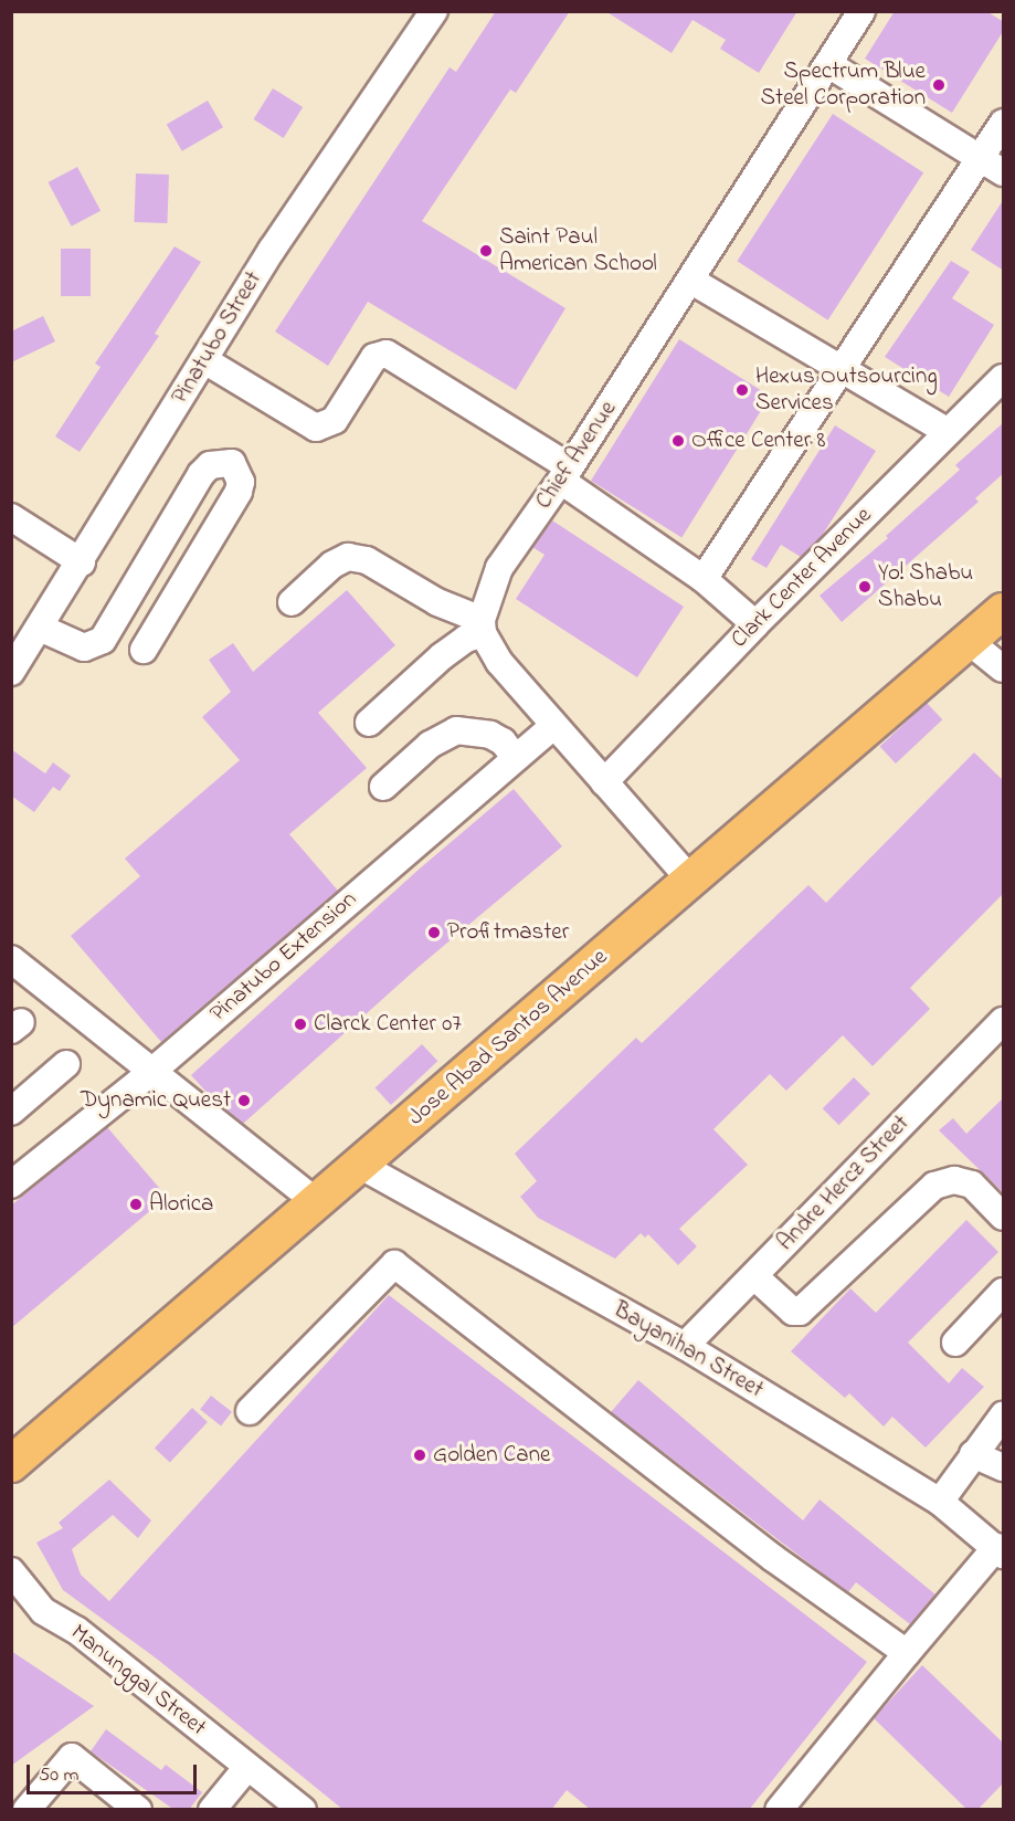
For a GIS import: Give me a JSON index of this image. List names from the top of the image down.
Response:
{
  "streets": {
    "main road": ["Jose Abad Santos Avenue"],
    "street": [
      "Pinatubo Street",
      "Chief Avenue",
      "Clark Center Avenue",
      "Pinatubo Extension",
      "Andre Hercz Street",
      "Bayanihan Street",
      "Manunggal Street"
    ]
  },
  "crossings": [
    ["Jose Abad Santos Avenue", "Bayanihan Street"],
    ["Andre Hercz Street", "Bayanihan Street"]
  ],
  "places": [
    "Spectrum Blue Steel Corporation",
    "Saint Paul American School",
    "Hexus Outsourcing Services",
    "Office Center 8",
    "Yo! Shabu Shabu",
    "Profitmaster",
    "Clarck Center 07",
    "Dynamic Quest",
    "Alorica",
    "Golden Cane"
  ],
  "scale_bar": "50 m"
}
